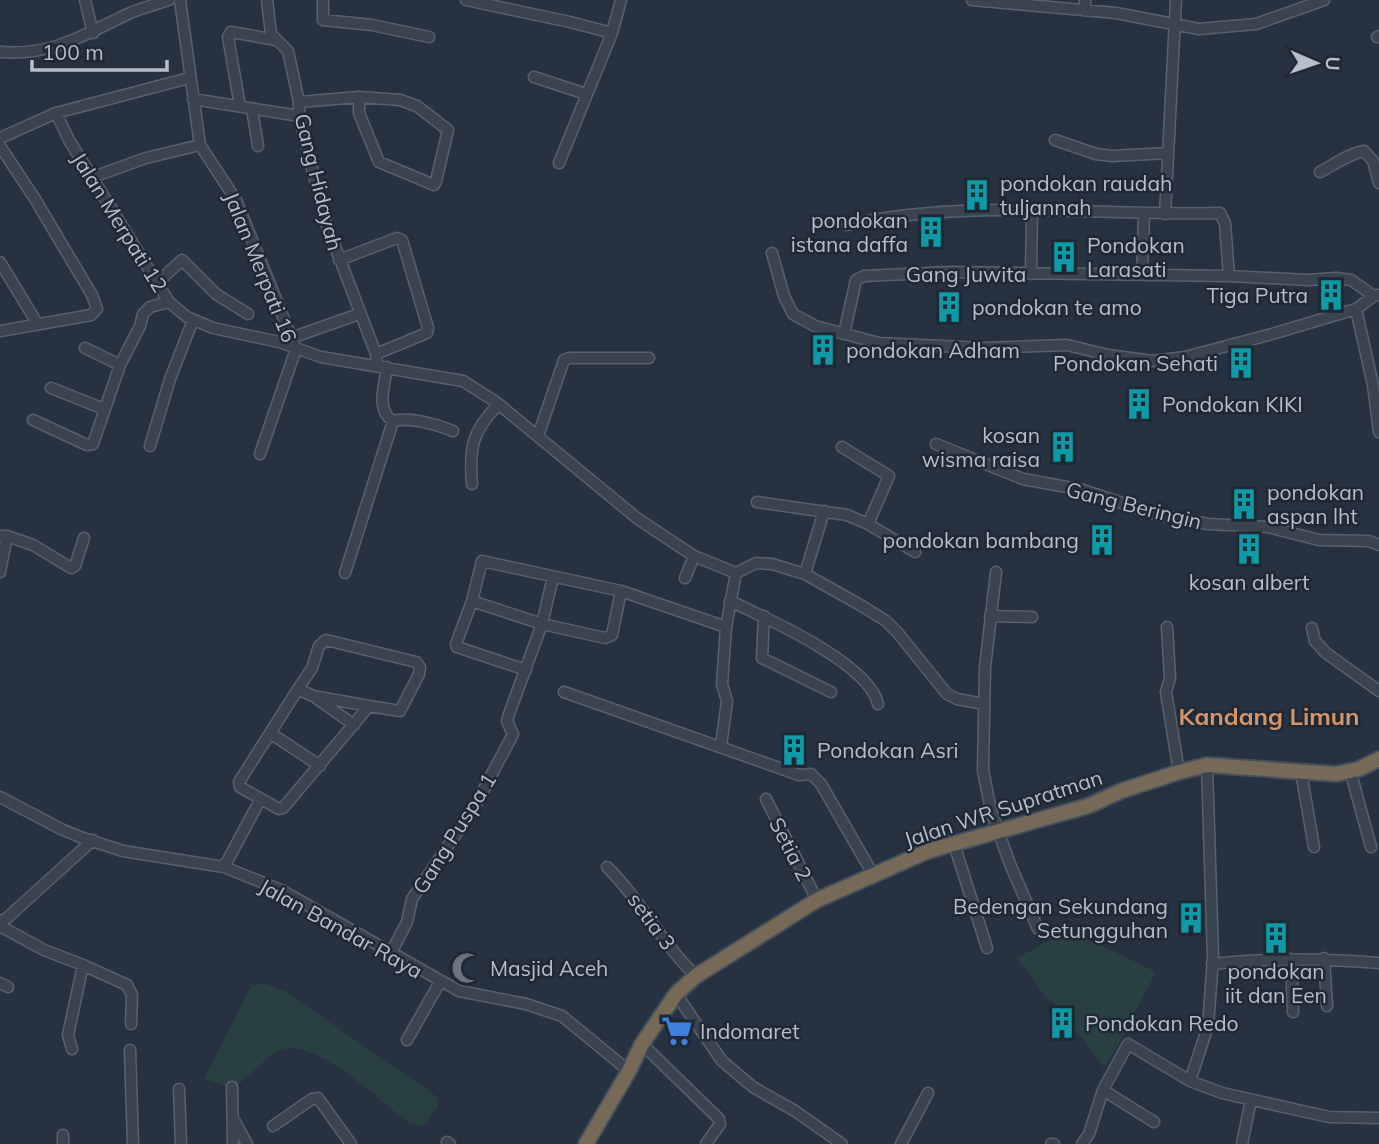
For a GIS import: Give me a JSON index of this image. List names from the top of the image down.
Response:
{
  "streets": {
    "highway": ["Jalan WR Supratman"],
    "street": [
      "Gang Hidayah",
      "Jalan Merpati 12",
      "Jalan Merpati 16",
      "Gang Juwita",
      "Gang Beringin",
      "Gang Puspa 1",
      "Setia 2",
      "setia 3",
      "Jalan Bandar Raya"
    ]
  },
  "crossings": [
    ["Gang Hidayah", "Jalan Merpati 12"],
    ["Jalan Merpati 12", "Jalan Merpati 16"],
    ["Jalan WR Supratman", "Setia 2"],
    ["Jalan WR Supratman", "setia 3"],
    ["Jalan WR Supratman", "Jalan Bandar Raya"],
    ["Gang Puspa 1", "Jalan Bandar Raya"]
  ],
  "districts": ["Kandang Limun"],
  "places": {
    "building": [
      "pondokan raudah tuljannah",
      "pondokan istana daffa",
      "Pondokan Larasati",
      "Tiga Putra",
      "pondokan te amo",
      "pondokan Adham",
      "Pondokan Sehati",
      "Pondokan KIKI",
      "kosan wisma raisa",
      "pondokan aspan lht",
      "pondokan bambang",
      "kosan albert",
      "Pondokan Asri",
      "Bedengan Sekundang Setungguhan",
      "pondokan iit dan Een",
      "Pondokan Redo"
    ],
    "mosque": ["Masjid Aceh"],
    "supermarket": ["Indomaret"]
  },
  "scale_bar": "100 m",
  "north": "right"
}
